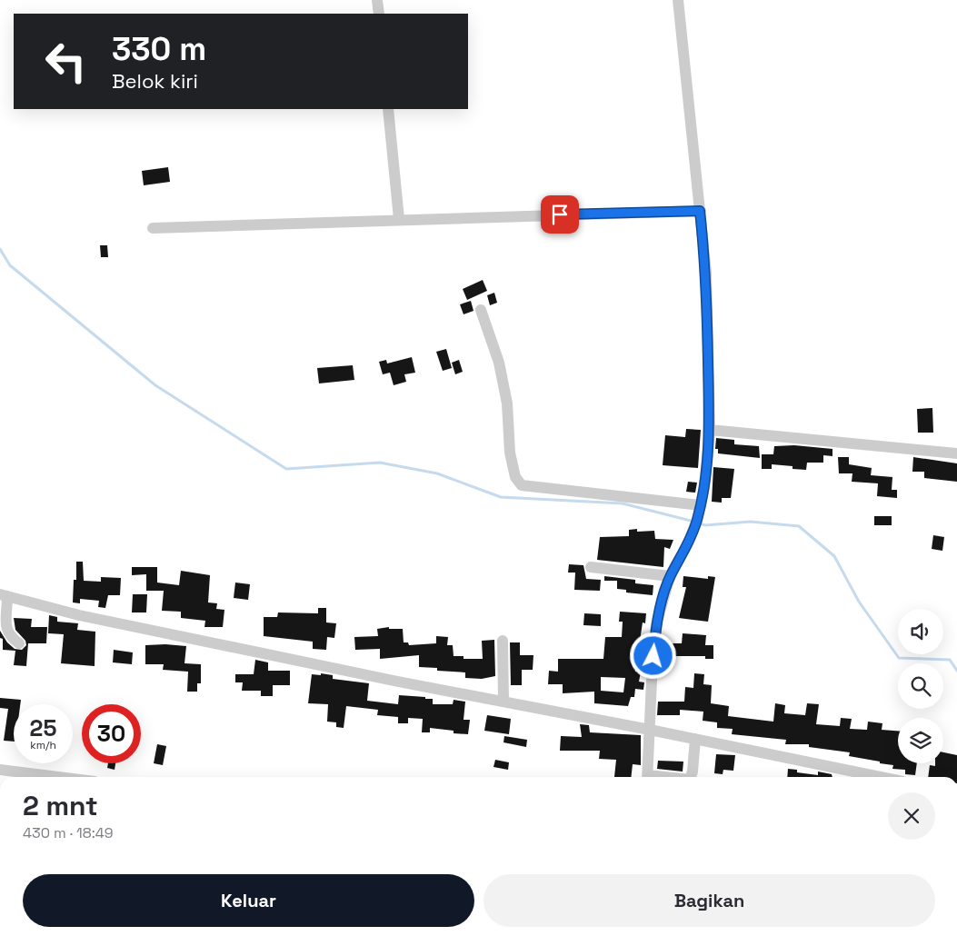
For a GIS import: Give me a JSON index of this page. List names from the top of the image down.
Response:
{
  "page": {
    "turn": ["330 m", "Belok kiri"],
    "speed": "25 km/h",
    "limit": "30",
    "heading": ["2 mnt", "430 m · 18:49"],
    "buttons": ["Keluar", "Bagikan"]
  }
}
